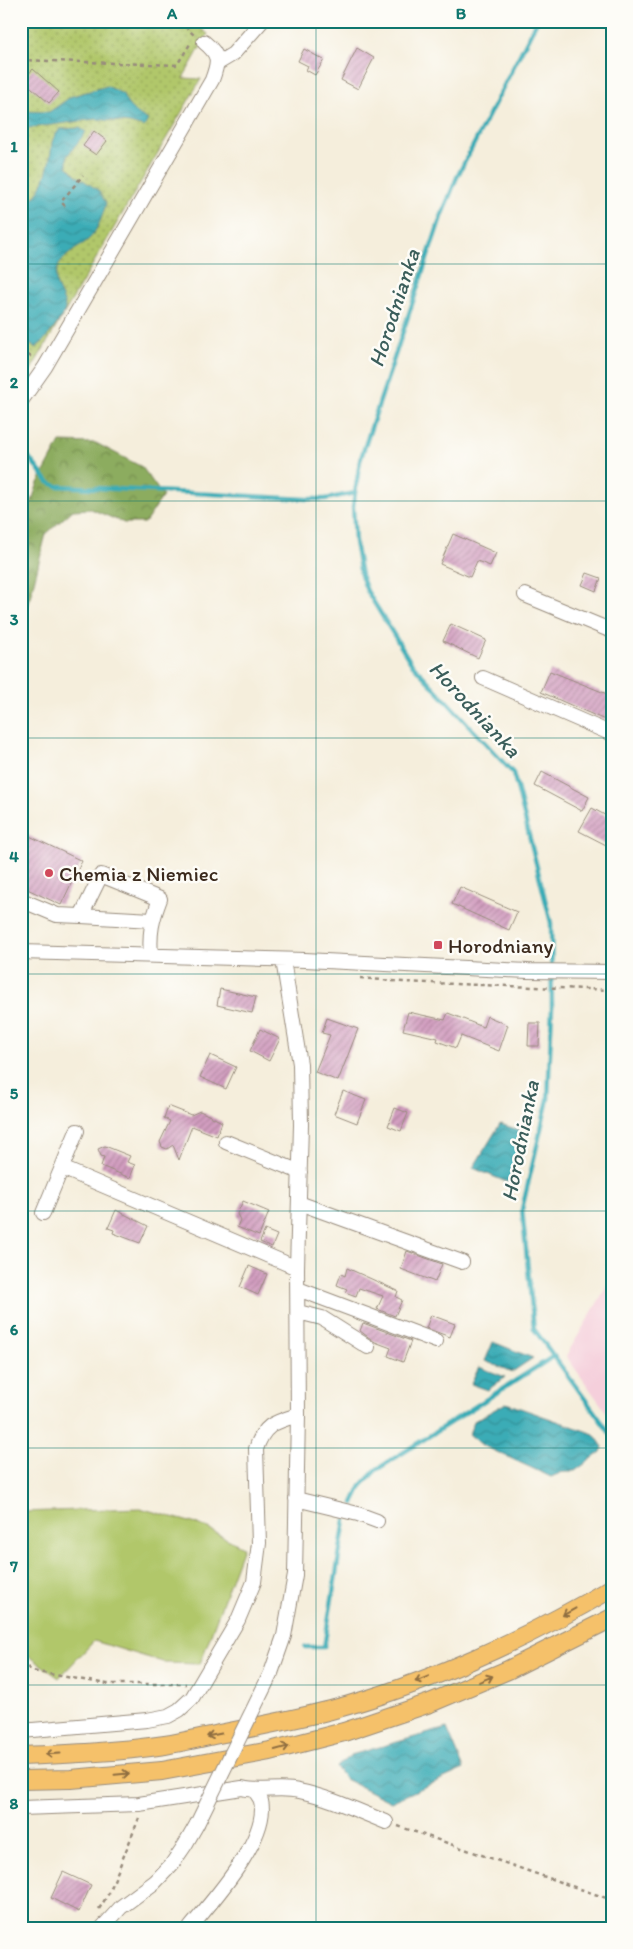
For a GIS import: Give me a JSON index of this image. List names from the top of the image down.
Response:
{
  "water": ["Horodnianka"],
  "places": {
    "other": ["Chemia z Niemiec"],
    "transit": ["Horodniany"]
  },
  "grid": {
    "columns": ["A", "B"],
    "rows": [
      "1",
      "2",
      "3",
      "4",
      "5",
      "6",
      "7",
      "8"
    ]
  }
}
